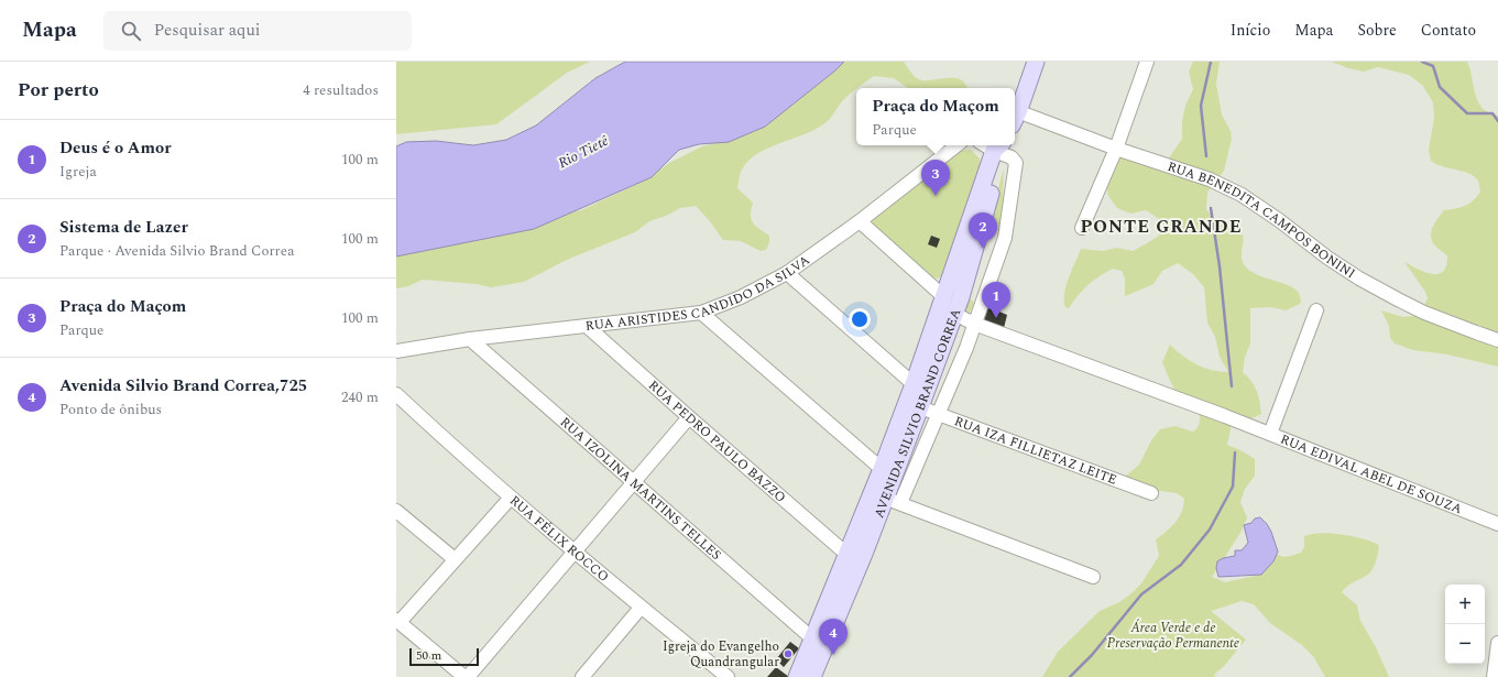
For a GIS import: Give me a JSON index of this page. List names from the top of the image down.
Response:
{
  "streets": {
    "main road": ["AVENIDA SILVIO BRAND CORREA"],
    "street": [
      "RUA BENEDITA CAMPOS BONINI",
      "RUA ARISTIDES CANDIDO DA SILVA",
      "RUA PEDRO PAULO BAZZO",
      "RUA IZA FILLIETAZ LEITE",
      "RUA EDIVAL ABEL DE SOUZA",
      "RUA IZOLINA MARTINS TELLES",
      "RUA FÉLIX ROCCO"
    ]
  },
  "crossings": [
    ["RUA ARISTIDES CANDIDO DA SILVA", "RUA PEDRO PAULO BAZZO"],
    ["RUA ARISTIDES CANDIDO DA SILVA", "RUA IZOLINA MARTINS TELLES"],
    ["AVENIDA SILVIO BRAND CORREA", "RUA PEDRO PAULO BAZZO"],
    ["AVENIDA SILVIO BRAND CORREA", "RUA IZA FILLIETAZ LEITE"],
    ["AVENIDA SILVIO BRAND CORREA", "RUA EDIVAL ABEL DE SOUZA"],
    ["AVENIDA SILVIO BRAND CORREA", "RUA IZOLINA MARTINS TELLES"]
  ],
  "districts": ["PONTE GRANDE"],
  "water": ["Rio Tietê"],
  "parks": ["Área Verde e de Preservação Permanente"],
  "places": ["Igreja do Evangelho Quandrangular"],
  "scale_bar": "50 m",
  "page": {
    "header": "Mapa",
    "search": "Pesquisar aqui",
    "nav": [
      "Início",
      "Mapa",
      "Sobre",
      "Contato"
    ],
    "heading": ["Por perto", "4 resultados"],
    "popup": ["Praça do Maçom", "Parque"],
    "list": [
      {
        "mark": "1",
        "name": "Deus é o Amor",
        "note": "Igreja",
        "value": "100 m"
      },
      {
        "mark": "2",
        "name": "Sistema de Lazer",
        "note": "Parque · Avenida Silvio Brand Correa",
        "value": "100 m"
      },
      {
        "mark": "3",
        "name": "Praça do Maçom",
        "note": "Parque",
        "value": "100 m"
      },
      {
        "mark": "4",
        "name": "Avenida Silvio Brand Correa,725",
        "note": "Ponto de ônibus",
        "value": "240 m"
      }
    ],
    "pins": [
      "3",
      "2",
      "1",
      "4"
    ],
    "map_buttons": ["+", "−"],
    "scale": "50 m"
  }
}
